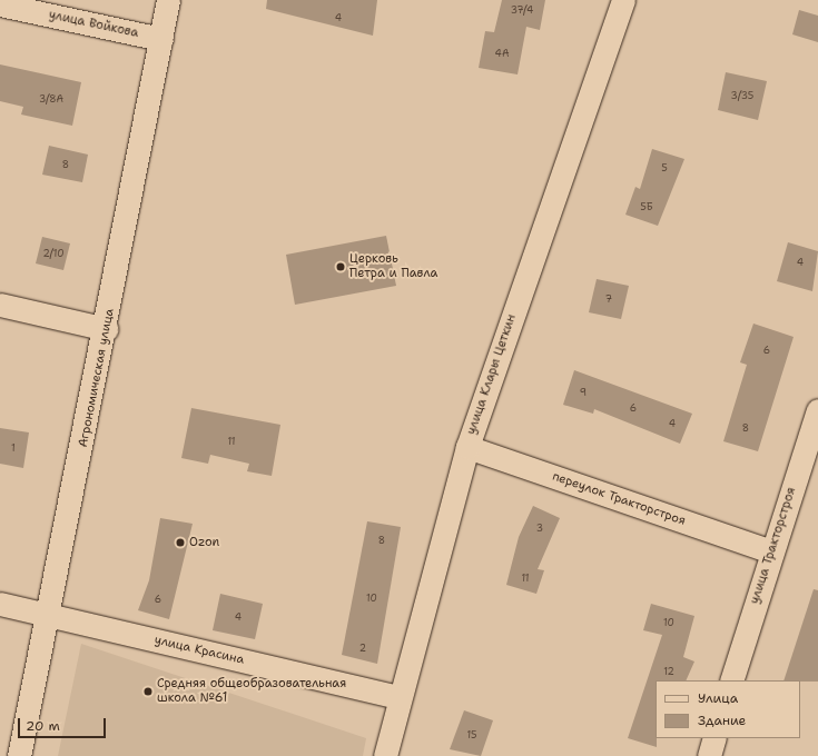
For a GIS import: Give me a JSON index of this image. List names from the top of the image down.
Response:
{
  "streets": {
    "street": [
      "улица Войкова",
      "улица Клары Цеткин",
      "Агрономическая улица",
      "переулок Тракторстроя",
      "улица Тракторстроя",
      "улица Красина"
    ]
  },
  "crossings": [
    ["улица Войкова", "Агрономическая улица"],
    ["улица Клары Цеткин", "переулок Тракторстроя"],
    ["улица Клары Цеткин", "улица Красина"],
    ["Агрономическая улица", "улица Красина"],
    ["переулок Тракторстроя", "улица Тракторстроя"]
  ],
  "places": ["Церковь Петра и Павла", "Ozon", "Средняя общеобразовательная школа №61"],
  "house_numbers": [
    "37/4",
    "4",
    "4А",
    "3/35",
    "3/8А",
    "8",
    "5",
    "5Б",
    "2/10",
    "4",
    "7",
    "6",
    "9",
    "6",
    "4",
    "8",
    "11",
    "1",
    "3",
    "8",
    "11",
    "10",
    "6",
    "4",
    "10",
    "2",
    "12",
    "15"
  ],
  "legend": ["Улица", "Здание"],
  "scale_bar": "20 m"
}
